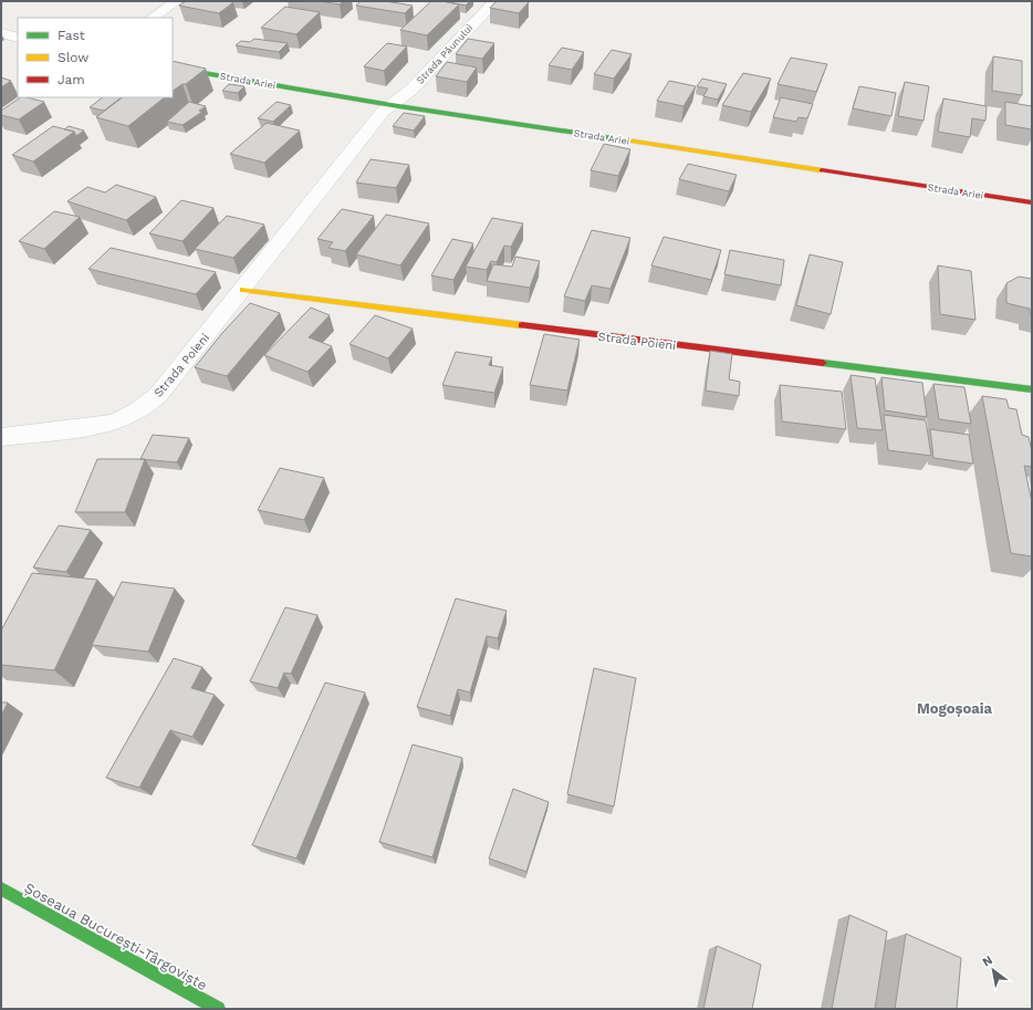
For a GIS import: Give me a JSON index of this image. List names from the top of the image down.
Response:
{
  "streets": {
    "street": [
      "Strada Păunului",
      "Strada Ariei",
      "Strada Poieni",
      "Șoseaua București-Târgoviște"
    ]
  },
  "crossings": [
    ["Strada Păunului", "Strada Ariei"],
    ["Strada Păunului", "Strada Poieni"],
    ["Strada Ariei", "Strada Poieni"]
  ],
  "districts": ["Mogoșoaia"],
  "legend": ["Fast", "Slow", "Jam"],
  "north": "top left"
}
